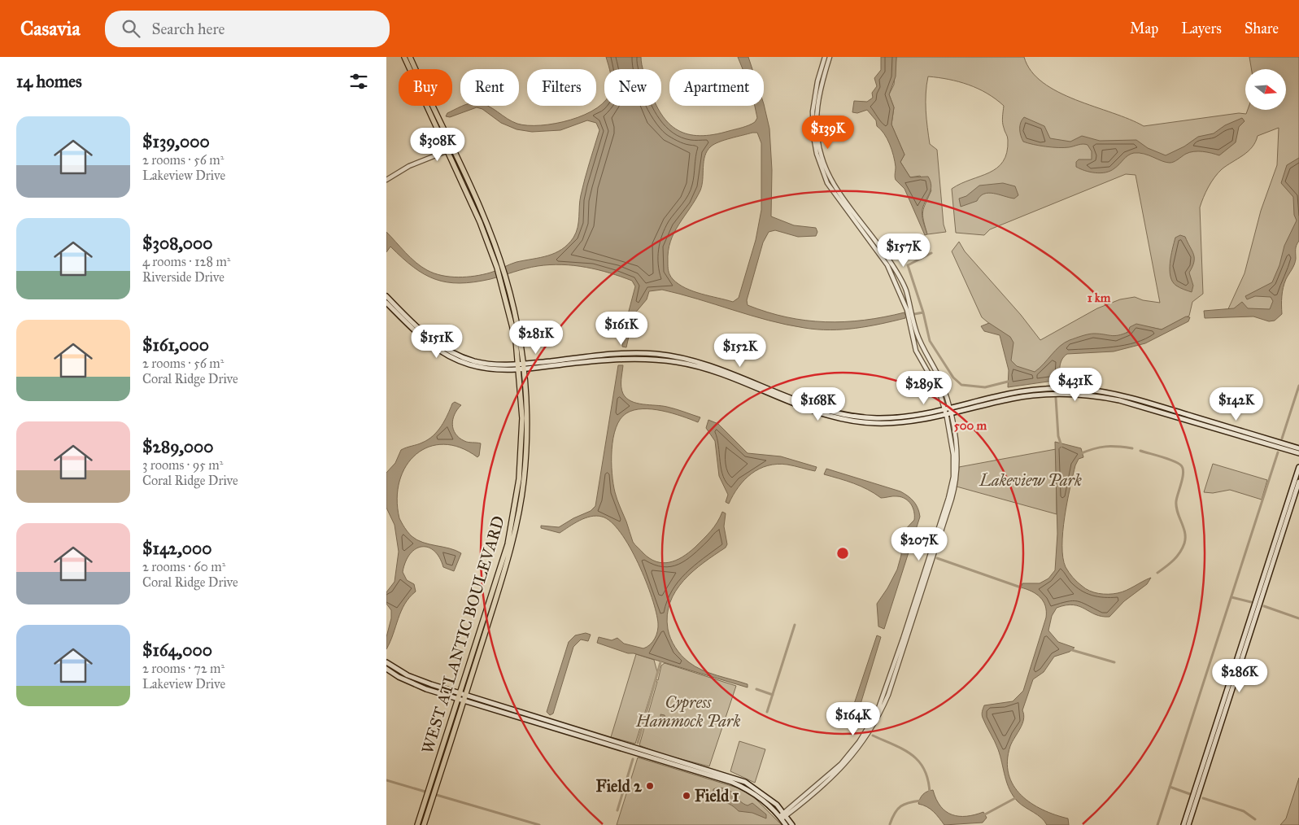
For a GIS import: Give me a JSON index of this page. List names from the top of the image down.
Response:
{
  "streets": {
    "main road": ["WEST ATLANTIC BOULEVARD"]
  },
  "parks": ["Lakeview Park", "Cypress Hammock Park"],
  "places": ["Field 2", "Field 1"],
  "north": "right",
  "page": {
    "header": "Casavia",
    "search": "Search here",
    "nav": ["Map", "Layers", "Share"],
    "heading": "14 homes",
    "chip": [
      "Buy",
      "Rent",
      "Filters",
      "New",
      "Apartment"
    ],
    "list": [
      {
        "name": "$139,000",
        "note": "2 rooms · 56 m² · Lakeview Drive"
      },
      {
        "name": "$308,000",
        "note": "4 rooms · 128 m² · Riverside Drive"
      },
      {
        "name": "$161,000",
        "note": "2 rooms · 56 m² · Coral Ridge Drive"
      },
      {
        "name": "$289,000",
        "note": "3 rooms · 95 m² · Coral Ridge Drive"
      },
      {
        "name": "$142,000",
        "note": "2 rooms · 60 m² · Coral Ridge Drive"
      },
      {
        "name": "$164,000",
        "note": "2 rooms · 72 m² · Lakeview Drive"
      }
    ],
    "price": [
      "$139K",
      "$308K",
      "$157K",
      "$161K",
      "$281K",
      "$151K",
      "$152K",
      "$431K",
      "$289K",
      "$168K",
      "$142K",
      "$207K",
      "$286K",
      "$164K"
    ]
  },
  "rings": ["1 km", "500 m"]
}
